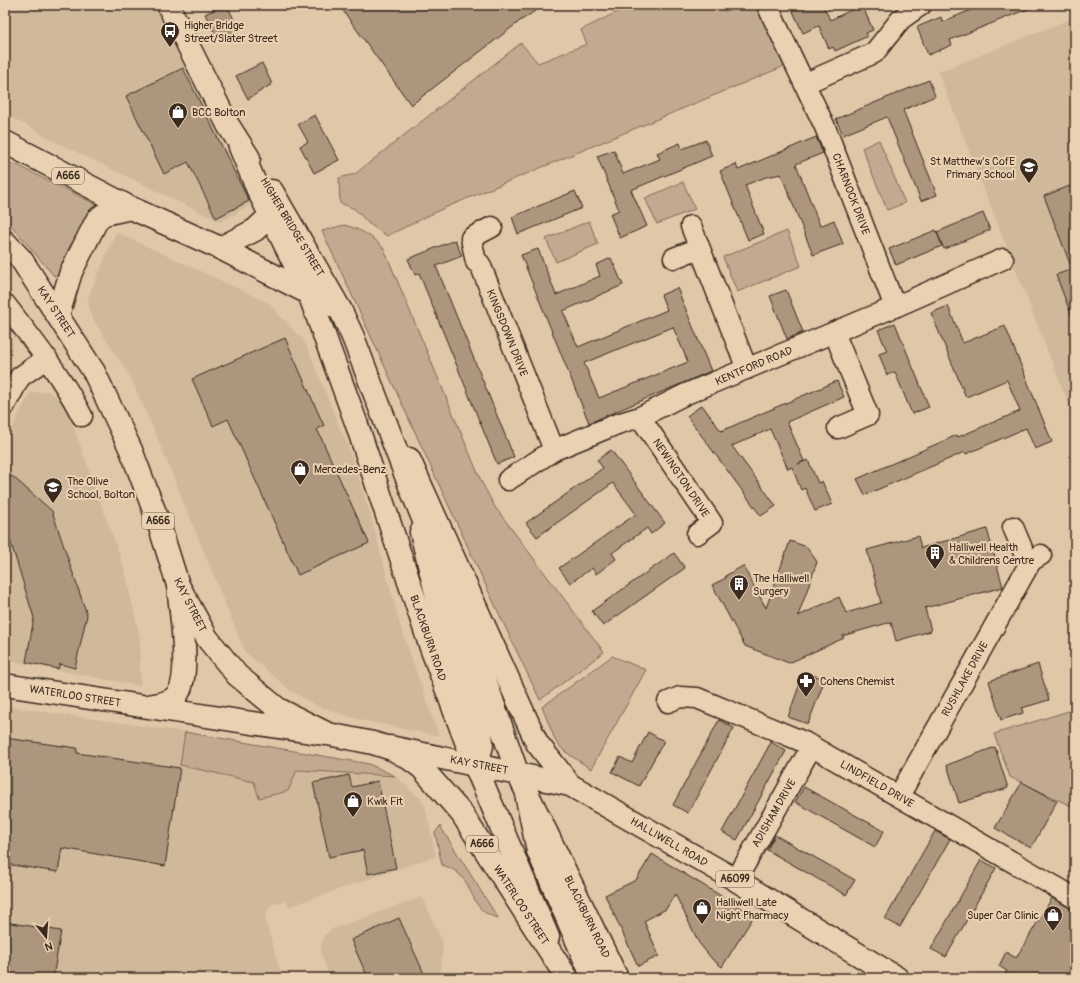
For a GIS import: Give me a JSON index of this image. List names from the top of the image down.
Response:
{
  "streets": {
    "main road": [
      "A666",
      "HIGHER BRIDGE STREET",
      "KAY STREET",
      "BLACKBURN ROAD",
      "WATERLOO STREET",
      "HALLIWELL ROAD",
      "A6099"
    ],
    "street": [
      "CHARNOCK DRIVE",
      "KINGSDOWN DRIVE",
      "KENTFORD ROAD",
      "NEWINGTON DRIVE",
      "RUSHLAKE DRIVE",
      "LINDFIELD DRIVE",
      "ADISHAM DRIVE"
    ]
  },
  "crossings": [
    ["A666", "HIGHER BRIDGE STREET"],
    ["A666", "BLACKBURN ROAD"],
    ["CHARNOCK DRIVE", "KENTFORD ROAD"],
    ["HIGHER BRIDGE STREET", "BLACKBURN ROAD"],
    ["KAY STREET", "BLACKBURN ROAD"],
    ["KAY STREET", "WATERLOO STREET"],
    ["KAY STREET", "HALLIWELL ROAD"],
    ["KINGSDOWN DRIVE", "KENTFORD ROAD"],
    ["KENTFORD ROAD", "NEWINGTON DRIVE"],
    ["BLACKBURN ROAD", "WATERLOO STREET"],
    ["BLACKBURN ROAD", "HALLIWELL ROAD"],
    ["RUSHLAKE DRIVE", "LINDFIELD DRIVE"],
    ["LINDFIELD DRIVE", "ADISHAM DRIVE"],
    ["ADISHAM DRIVE", "HALLIWELL ROAD"]
  ],
  "places": {
    "bus stop": ["Higher Bridge Street/Slater Street"],
    "shop": [
      "BCC Bolton",
      "Mercedes-Benz",
      "Kwik Fit",
      "Halliwell Late Night Pharmacy",
      "Super Car Clinic"
    ],
    "school or university": ["St Matthew's CofE Primary School", "The Olive School, Bolton"],
    "building": ["Halliwell Health & Childrens Centre", "The Halliwell Surgery"],
    "pharmacy": ["Cohens Chemist"]
  },
  "north": "bottom"
}
